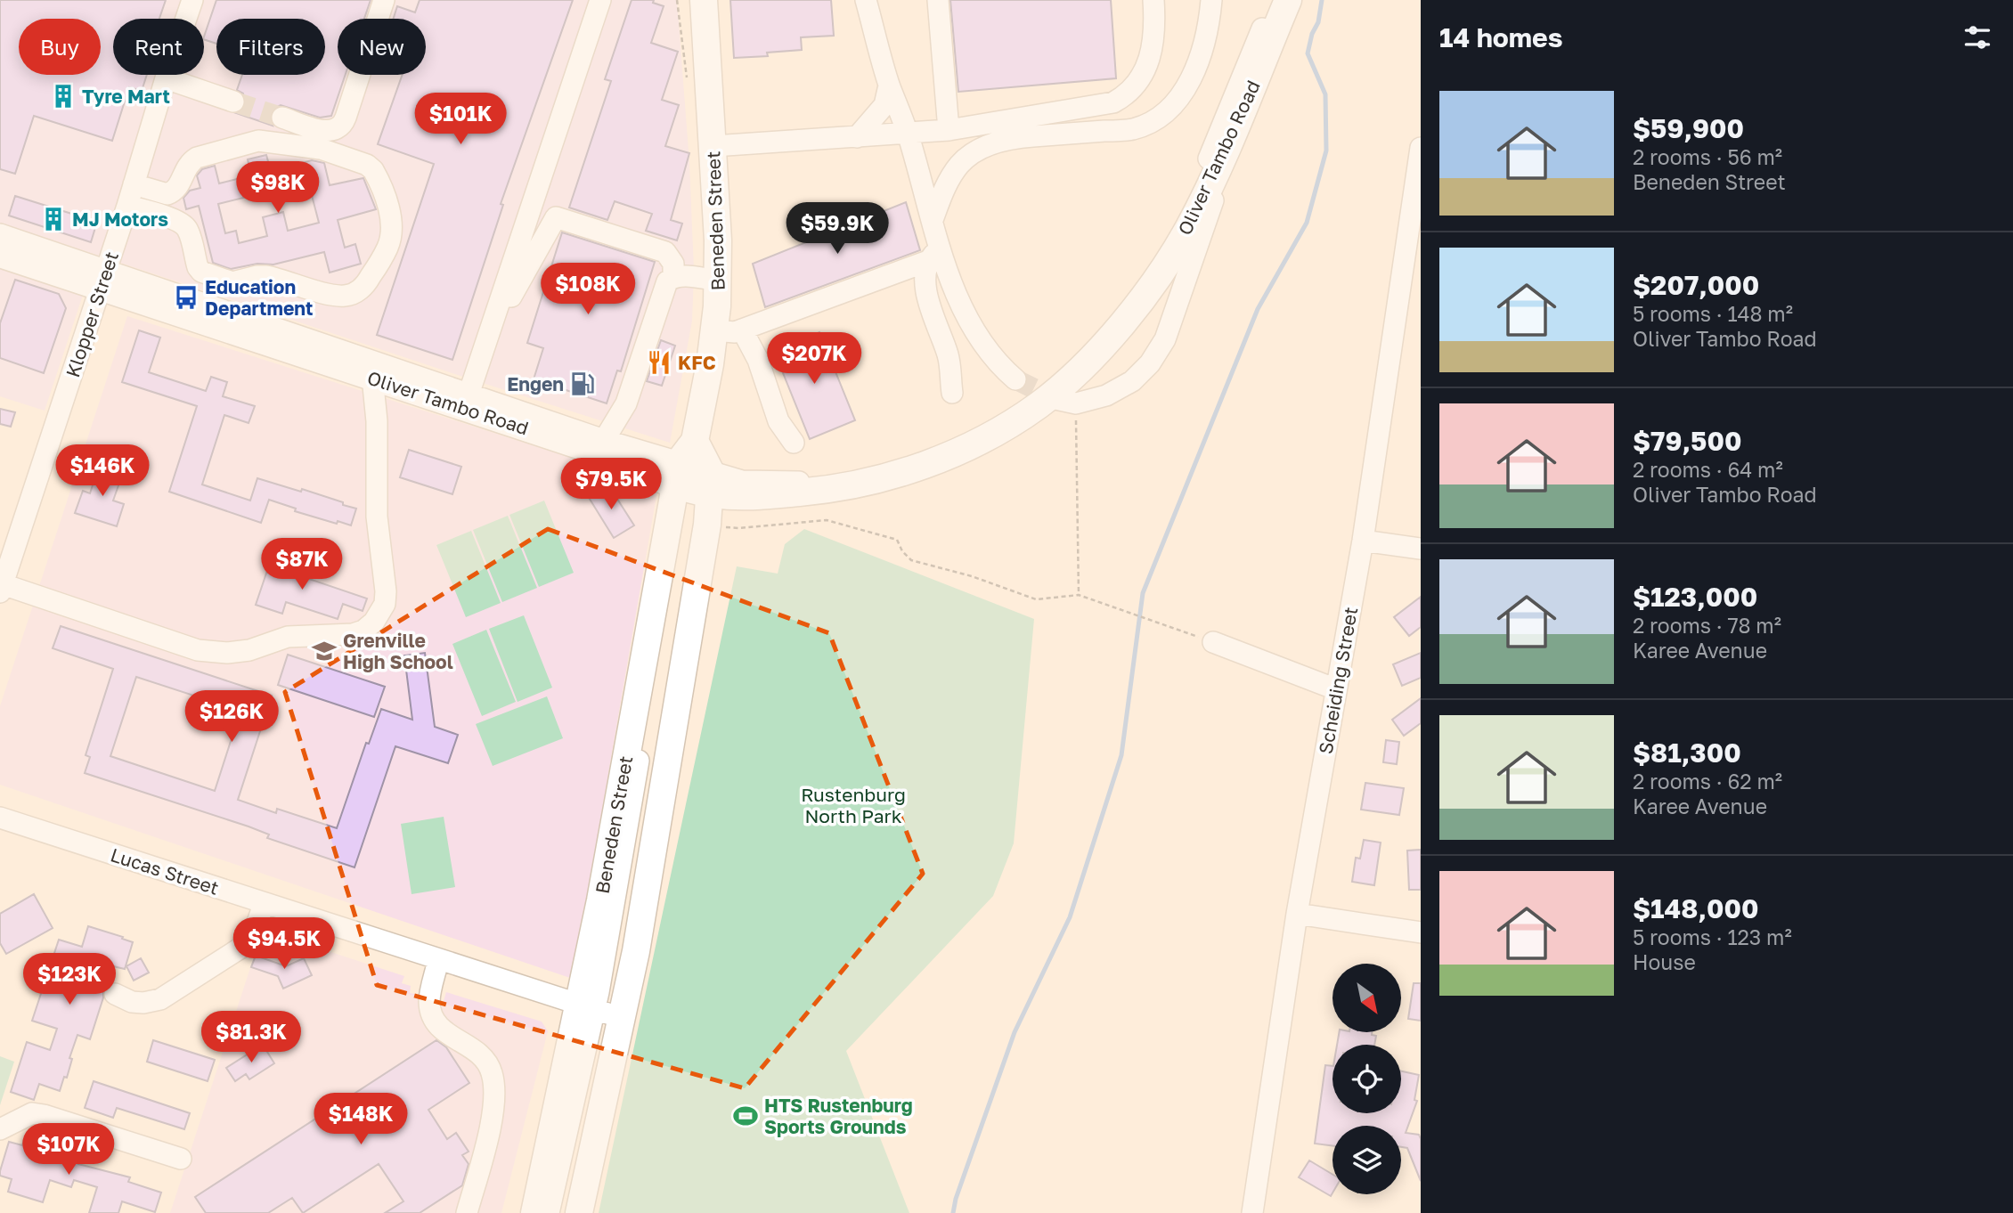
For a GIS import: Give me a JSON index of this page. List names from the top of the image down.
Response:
{
  "streets": {
    "main road": ["Oliver Tambo Road", "Beneden Street"],
    "street": ["Klopper Street", "Scheiding Street", "Lucas Street"]
  },
  "crossings": [
    ["Oliver Tambo Road", "Beneden Street"],
    ["Oliver Tambo Road", "Klopper Street"],
    ["Beneden Street", "Lucas Street"]
  ],
  "parks": ["Rustenburg North Park"],
  "places": {
    "building": ["Tyre Mart", "MJ Motors"],
    "bus stop": ["Education Department"],
    "restaurant": ["KFC"],
    "fuel station": ["Engen"],
    "school or university": ["Grenville High School"],
    "sports": ["HTS Rustenburg Sports Grounds"]
  },
  "north": "bottom right",
  "page": {
    "heading": "14 homes",
    "chip": [
      "Buy",
      "Rent",
      "Filters",
      "New"
    ],
    "list": [
      {
        "name": "$59,900",
        "note": "2 rooms · 56 m² · Beneden Street"
      },
      {
        "name": "$207,000",
        "note": "5 rooms · 148 m² · Oliver Tambo Road"
      },
      {
        "name": "$79,500",
        "note": "2 rooms · 64 m² · Oliver Tambo Road"
      },
      {
        "name": "$123,000",
        "note": "2 rooms · 78 m² · Karee Avenue"
      },
      {
        "name": "$81,300",
        "note": "2 rooms · 62 m² · Karee Avenue"
      },
      {
        "name": "$148,000",
        "note": "5 rooms · 123 m² · House"
      }
    ],
    "price": [
      "$101K",
      "$98K",
      "$59.9K",
      "$108K",
      "$207K",
      "$146K",
      "$79.5K",
      "$87K",
      "$126K",
      "$94.5K",
      "$123K",
      "$81.3K",
      "$148K",
      "$107K"
    ]
  }
}
